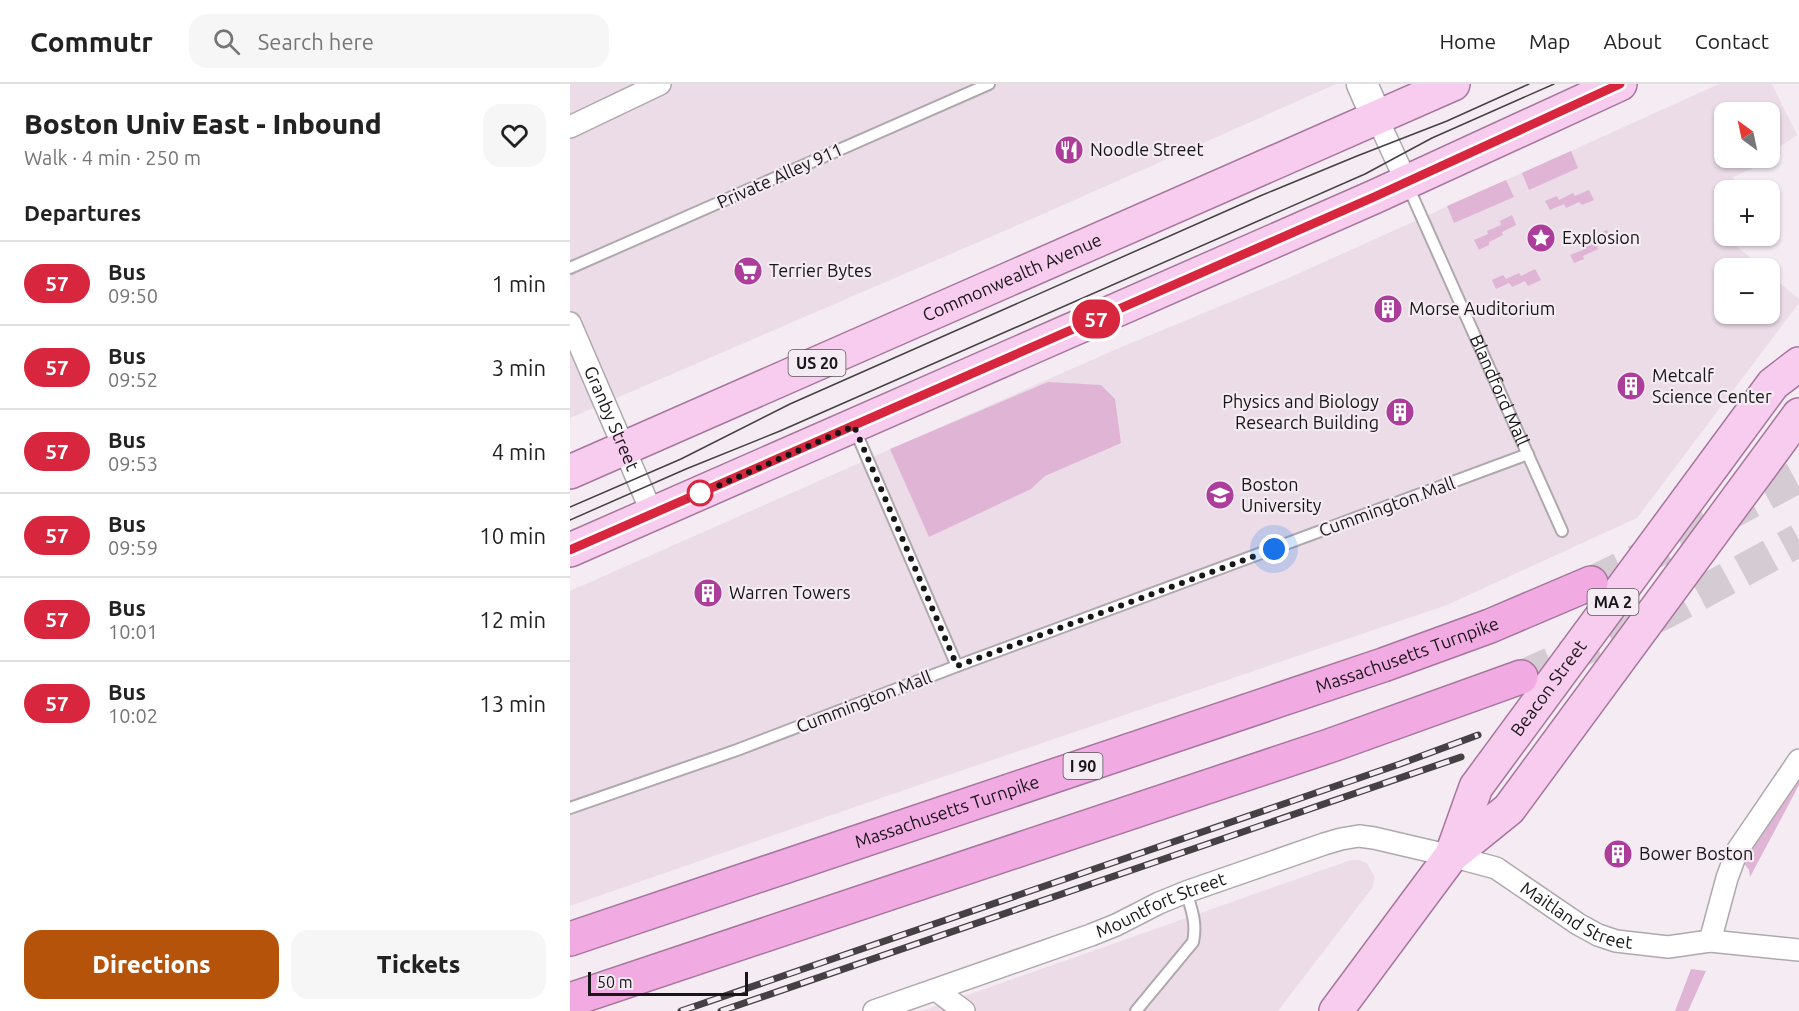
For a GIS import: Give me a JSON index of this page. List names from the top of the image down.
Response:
{
  "streets": {
    "highway": ["Massachusetts Turnpike", "I 90"],
    "main road": [
      "Commonwealth Avenue",
      "US 20",
      "MA 2",
      "Beacon Street"
    ],
    "street": [
      "Blandford Mall",
      "Granby Street",
      "Mountfort Street",
      "Maitland Street"
    ],
    "lane": ["Private Alley 911", "Cummington Mall"]
  },
  "crossings": [
    ["Commonwealth Avenue", "Blandford Mall"],
    ["Commonwealth Avenue", "Granby Street"],
    ["Blandford Mall", "Cummington Mall"],
    ["Beacon Street", "Mountfort Street"],
    ["Beacon Street", "Maitland Street"],
    ["Mountfort Street", "Maitland Street"]
  ],
  "places": {
    "restaurant": ["Noodle Street"],
    "place": ["Explosion"],
    "supermarket": ["Terrier Bytes"],
    "building": [
      "Morse Auditorium",
      "Metcalf Science Center",
      "Physics and Biology Research Building",
      "Warren Towers",
      "Bower Boston"
    ],
    "school or university": ["Boston University"]
  },
  "lines": ["bus line 57"],
  "scale_bar": "50 m",
  "north": "top left",
  "page": {
    "header": "Commutr",
    "search": "Search here",
    "nav": [
      "Home",
      "Map",
      "About",
      "Contact"
    ],
    "heading": [
      ["Boston Univ East - Inbound", "Walk · 4 min · 250 m"],
      "Departures"
    ],
    "on_map": "57",
    "map_buttons": ["+", "−"],
    "list": [
      {
        "mark": "57",
        "name": "Bus",
        "note": "09:50",
        "value": "1 min"
      },
      {
        "mark": "57",
        "name": "Bus",
        "note": "09:52",
        "value": "3 min"
      },
      {
        "mark": "57",
        "name": "Bus",
        "note": "09:53",
        "value": "4 min"
      },
      {
        "mark": "57",
        "name": "Bus",
        "note": "09:59",
        "value": "10 min"
      },
      {
        "mark": "57",
        "name": "Bus",
        "note": "10:01",
        "value": "12 min"
      },
      {
        "mark": "57",
        "name": "Bus",
        "note": "10:02",
        "value": "13 min"
      }
    ],
    "buttons": ["Directions", "Tickets"],
    "scale": "50 m"
  }
}
